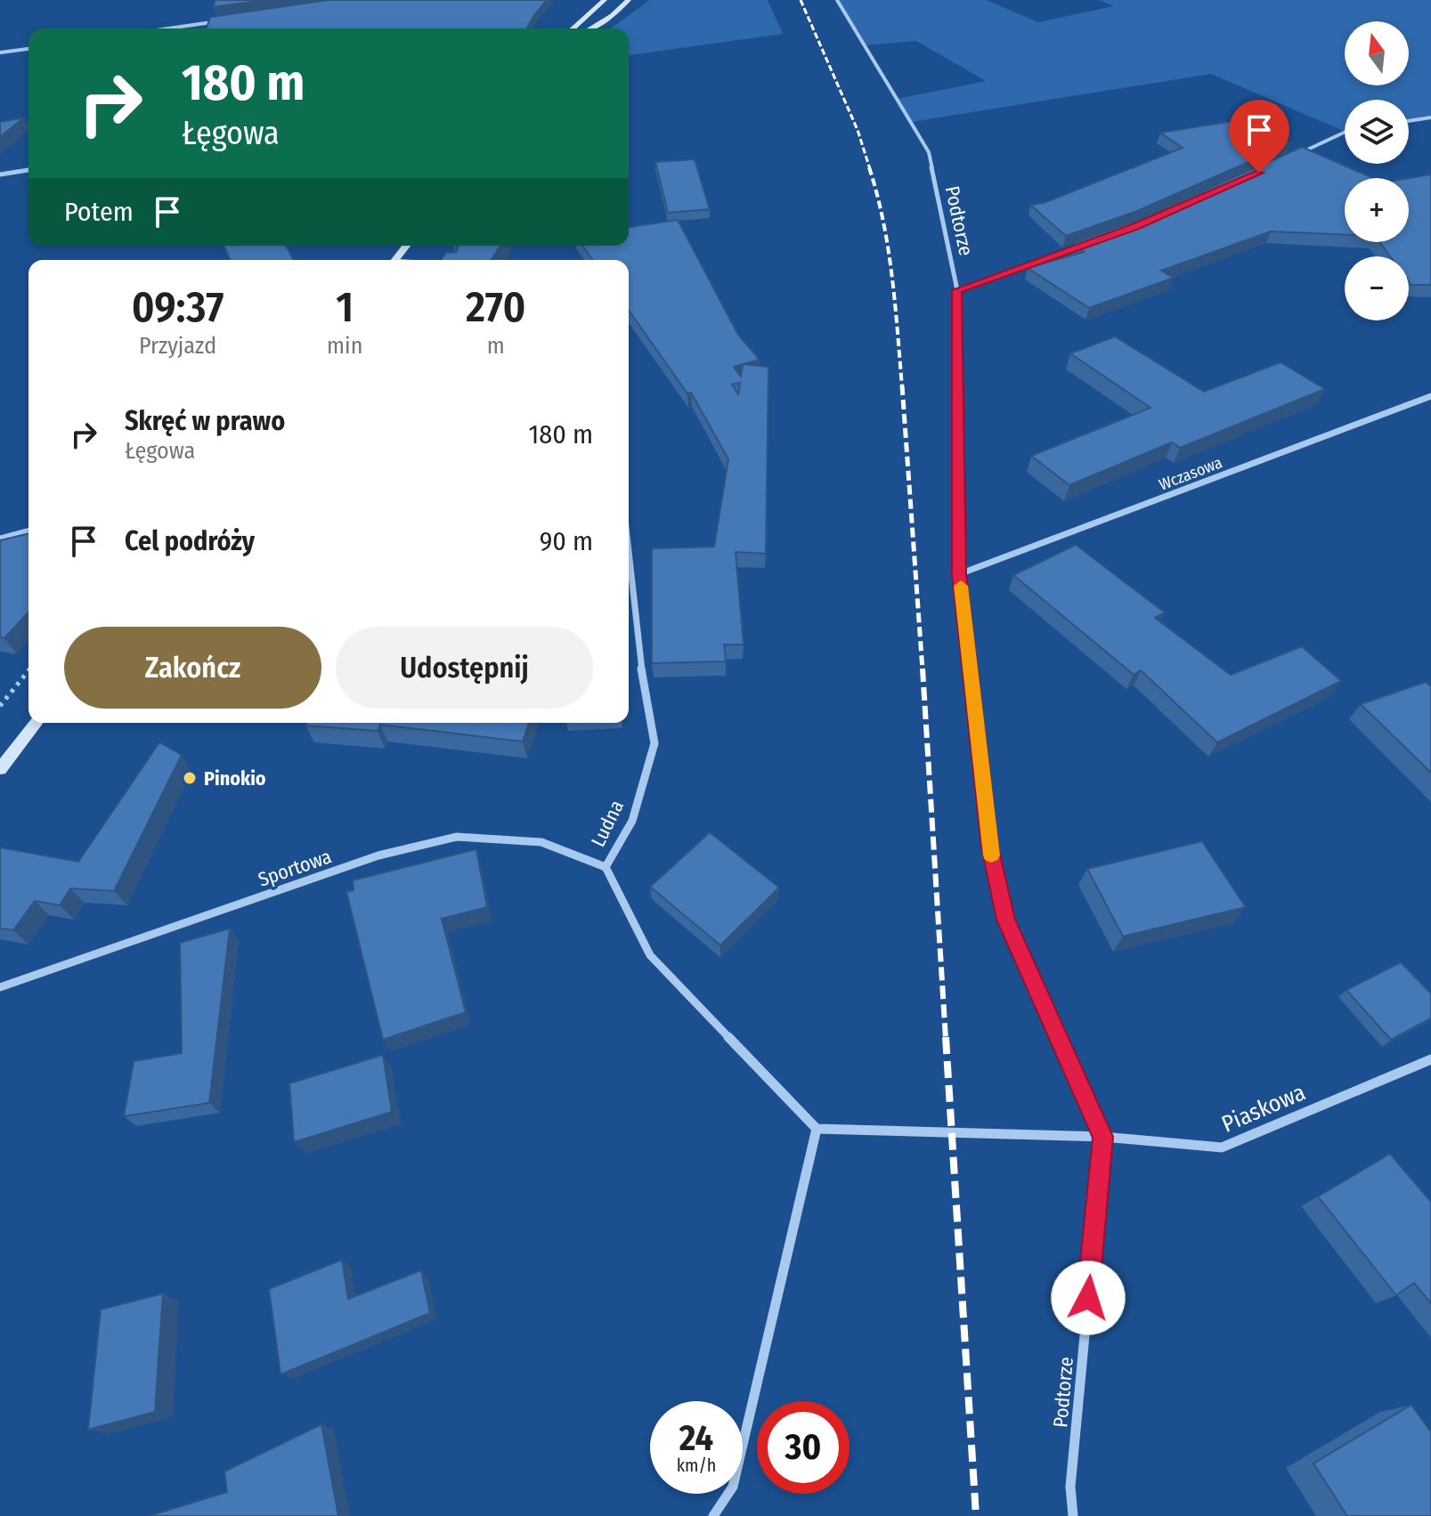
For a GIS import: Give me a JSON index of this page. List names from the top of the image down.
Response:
{
  "streets": {
    "street": [
      "Podtorze",
      "Wczasowa",
      "Ludna",
      "Sportowa",
      "Piaskowa"
    ]
  },
  "crossings": [
    ["Podtorze", "Wczasowa"],
    ["Podtorze", "Piaskowa"],
    ["Ludna", "Sportowa"]
  ],
  "places": ["Pinokio"],
  "north": "top",
  "page": {
    "map_buttons": ["+", "−"],
    "turn": ["180 m", "Łęgowa"],
    "then": "Potem",
    "eta": [
      "09:37",
      "Przyjazd",
      "1",
      "min",
      "270",
      "m"
    ],
    "list": [
      {
        "name": "Skręć w prawo",
        "note": "Łęgowa",
        "value": "180 m"
      },
      {
        "name": "Cel podróży",
        "value": "90 m"
      }
    ],
    "buttons": ["Zakończ", "Udostępnij"],
    "speed": "24 km/h",
    "limit": "30"
  }
}
